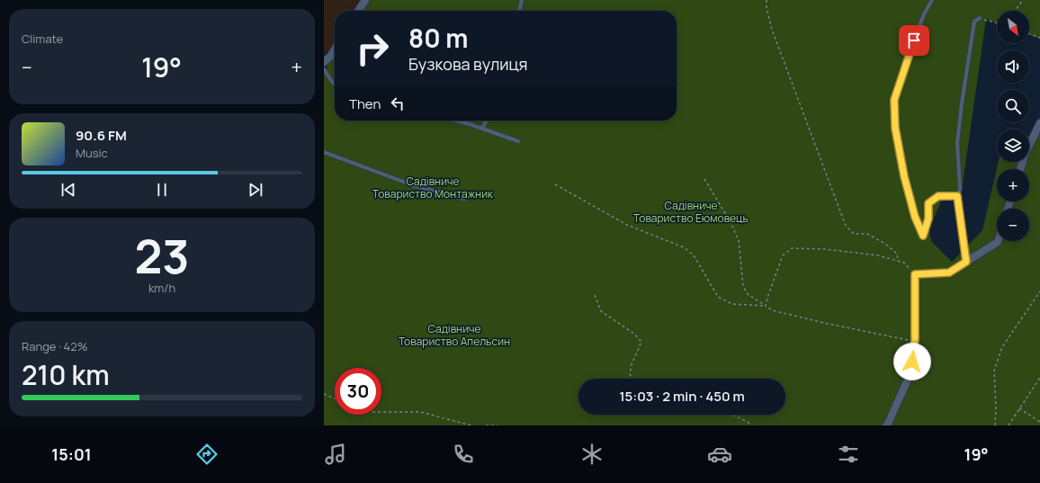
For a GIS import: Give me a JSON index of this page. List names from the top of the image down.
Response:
{
  "parks": ["Садівниче Товариство Монтажник", "Садівниче Товариство Еюмовець", "Садівниче Товариство Апельсин"],
  "north": "bottom right",
  "page": {
    "tile": [
      "Climate",
      ["23", "km/h"],
      ["Range · 42%", "210 km"]
    ],
    "map_buttons": ["+", "−"],
    "turn": ["80 m", "Бузкова вулиця"],
    "heat": ["−", "19°", "+"],
    "then": "Then",
    "song": ["90.6 FM", "Music"],
    "limit": "30",
    "trip": "15:03 · 2 min · 450 m",
    "tabs": ["15:01", "19°"]
  }
}
